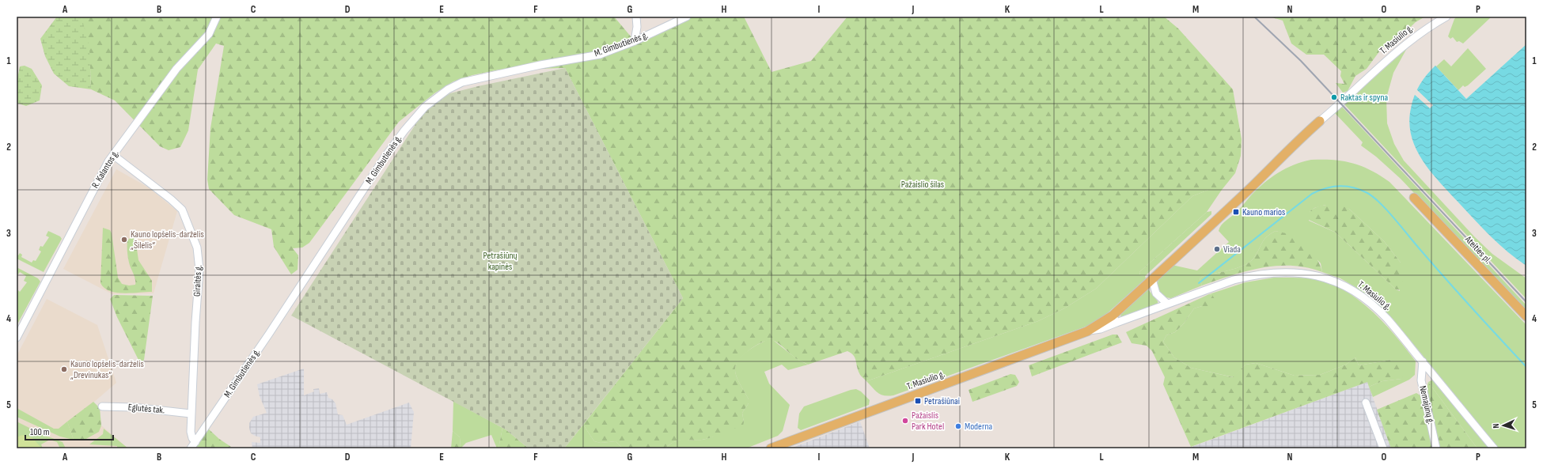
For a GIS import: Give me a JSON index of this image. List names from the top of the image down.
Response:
{
  "streets": {
    "main road": ["T. Masiulio g.", "Ateities pl."],
    "street": [
      "M. Gimbutienės g.",
      "R. Kalantos g.",
      "Giraitės g.",
      "Nemajūnų g.",
      "Eglutės tak."
    ]
  },
  "crossings": [
    ["T. Masiulio g.", "Nemajūnų g."],
    ["M. Gimbutienės g.", "Giraitės g."],
    ["R. Kalantos g.", "Giraitės g."],
    ["Giraitės g.", "Eglutės tak."]
  ],
  "parks": ["Pažaislio šilas", "Petrašiūnų kapinės"],
  "places": {
    "other": [
      "Raktas ir spyna",
      "Kauno lopšelis-darželis „Šilelis“",
      "Viada",
      "Kauno lopšelis-darželis „Drevinukas“",
      "Pažaislis Park Hotel",
      "Moderna"
    ],
    "transit": ["Kauno marios", "Petrašiūnai"]
  },
  "scale_bar": "100 m",
  "north": "left",
  "grid": {
    "columns": [
      "A",
      "B",
      "C",
      "D",
      "E",
      "F",
      "G",
      "H",
      "I",
      "J",
      "K",
      "L",
      "M",
      "N",
      "O",
      "P"
    ],
    "rows": [
      "1",
      "2",
      "3",
      "4",
      "5"
    ]
  }
}
